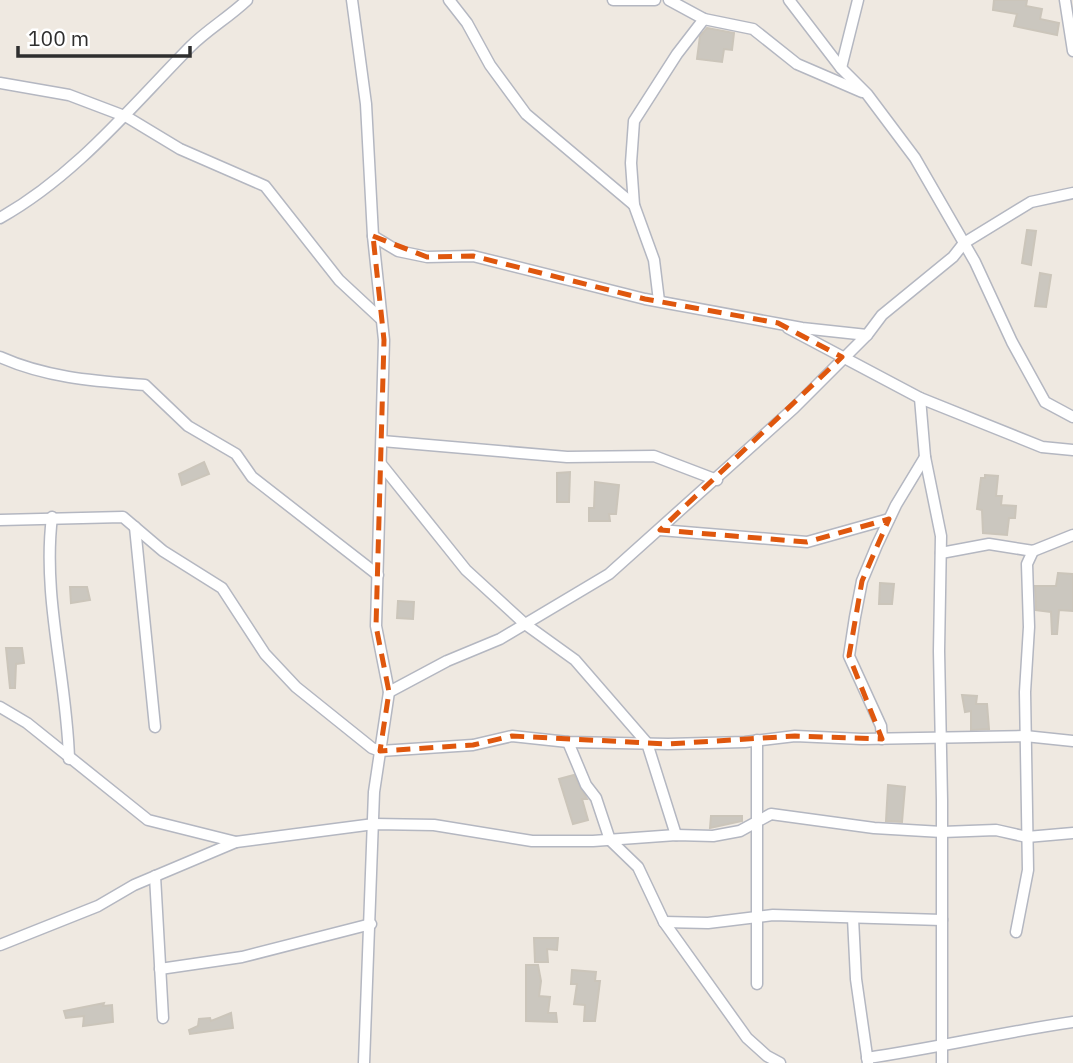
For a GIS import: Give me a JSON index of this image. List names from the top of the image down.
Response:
{
  "scale_bar": "100 m"
}
